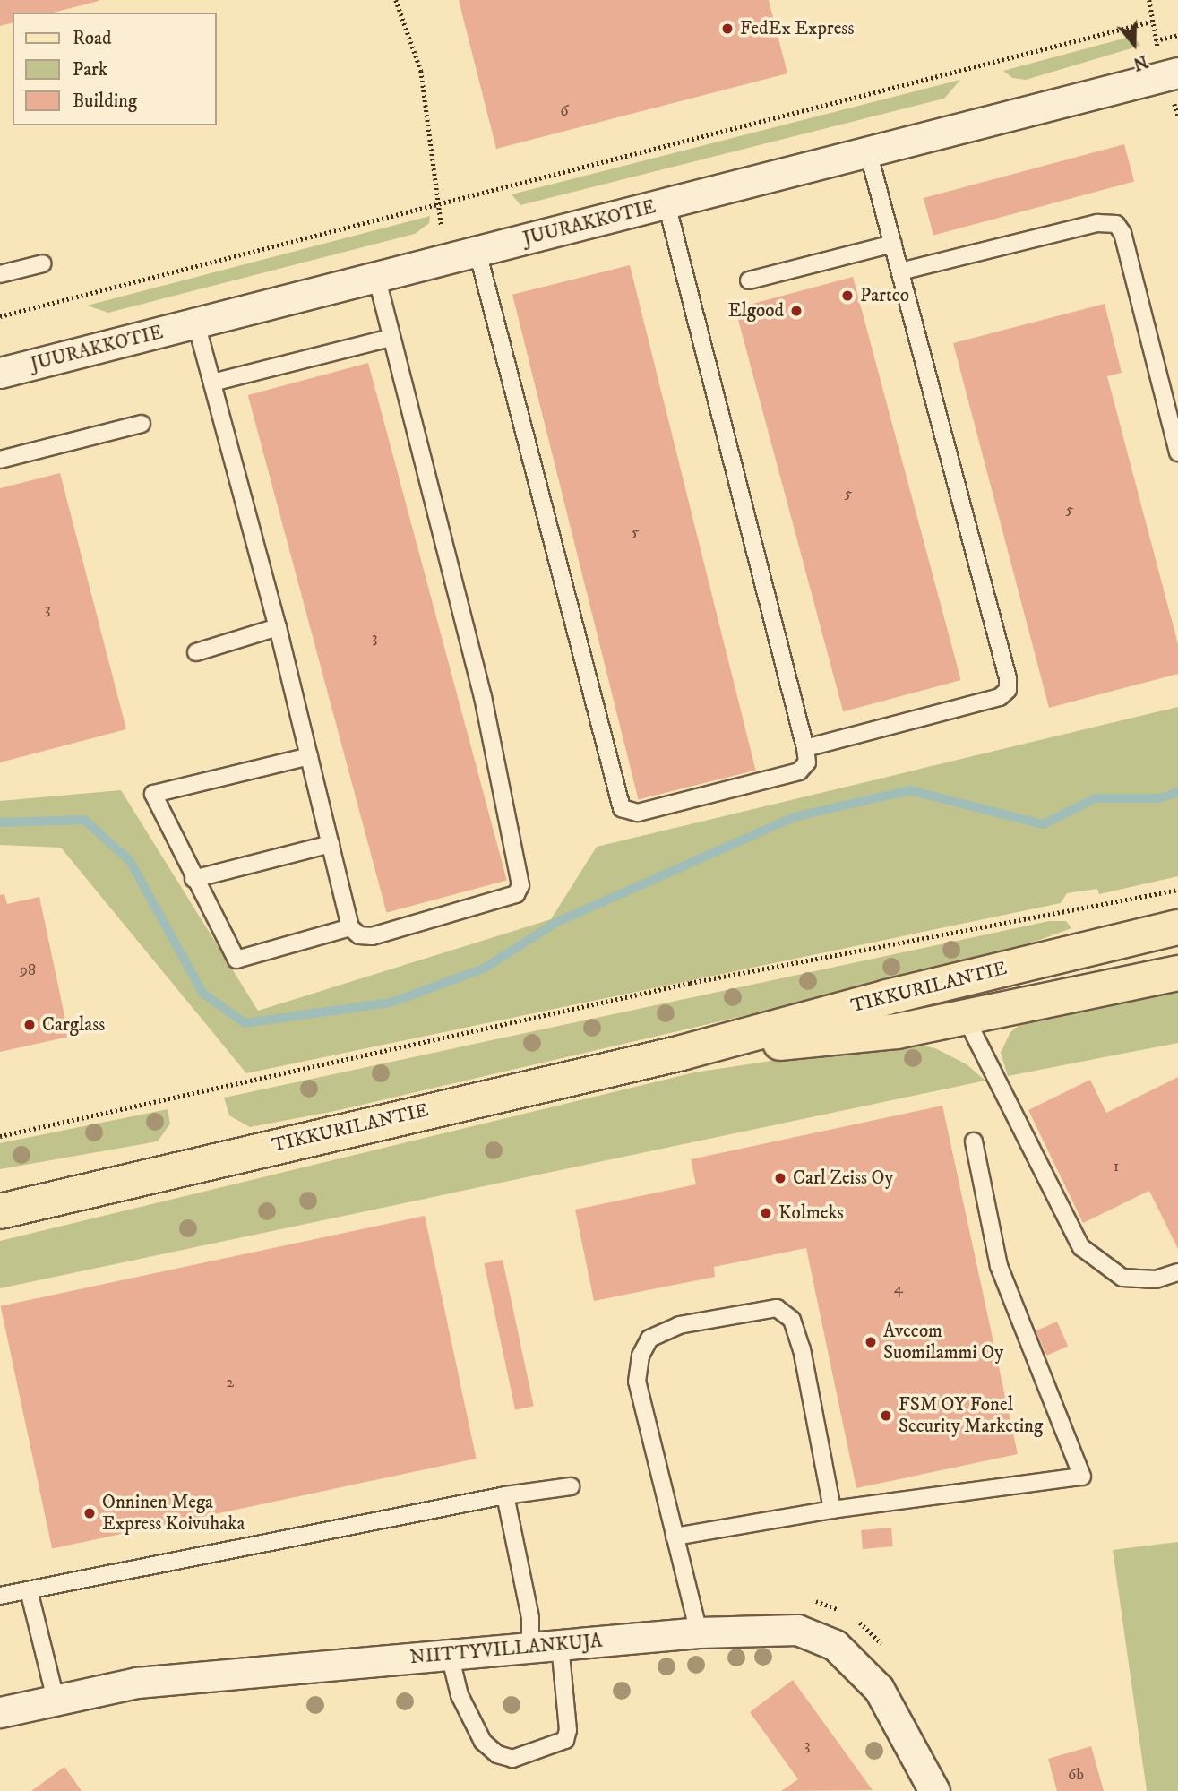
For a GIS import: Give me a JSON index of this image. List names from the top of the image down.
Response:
{
  "streets": {
    "main road": ["TIKKURILANTIE"],
    "street": ["JUURAKKOTIE", "NIITTYVILLANKUJA"]
  },
  "places": [
    "FedEx Express",
    "Partco",
    "Elgood",
    "Carglass",
    "Carl Zeiss Oy",
    "Kolmeks",
    "Avecom Suomilammi Oy",
    "FSM OY Fonel Security Marketing",
    "Onninen Mega Express Koivuhaka"
  ],
  "house_numbers": [
    "6",
    "5",
    "5",
    "5",
    "3",
    "3",
    "98",
    "1",
    "4",
    "2",
    "3",
    "6b"
  ],
  "legend": ["Road", "Park", "Building"],
  "north": "bottom"
}
